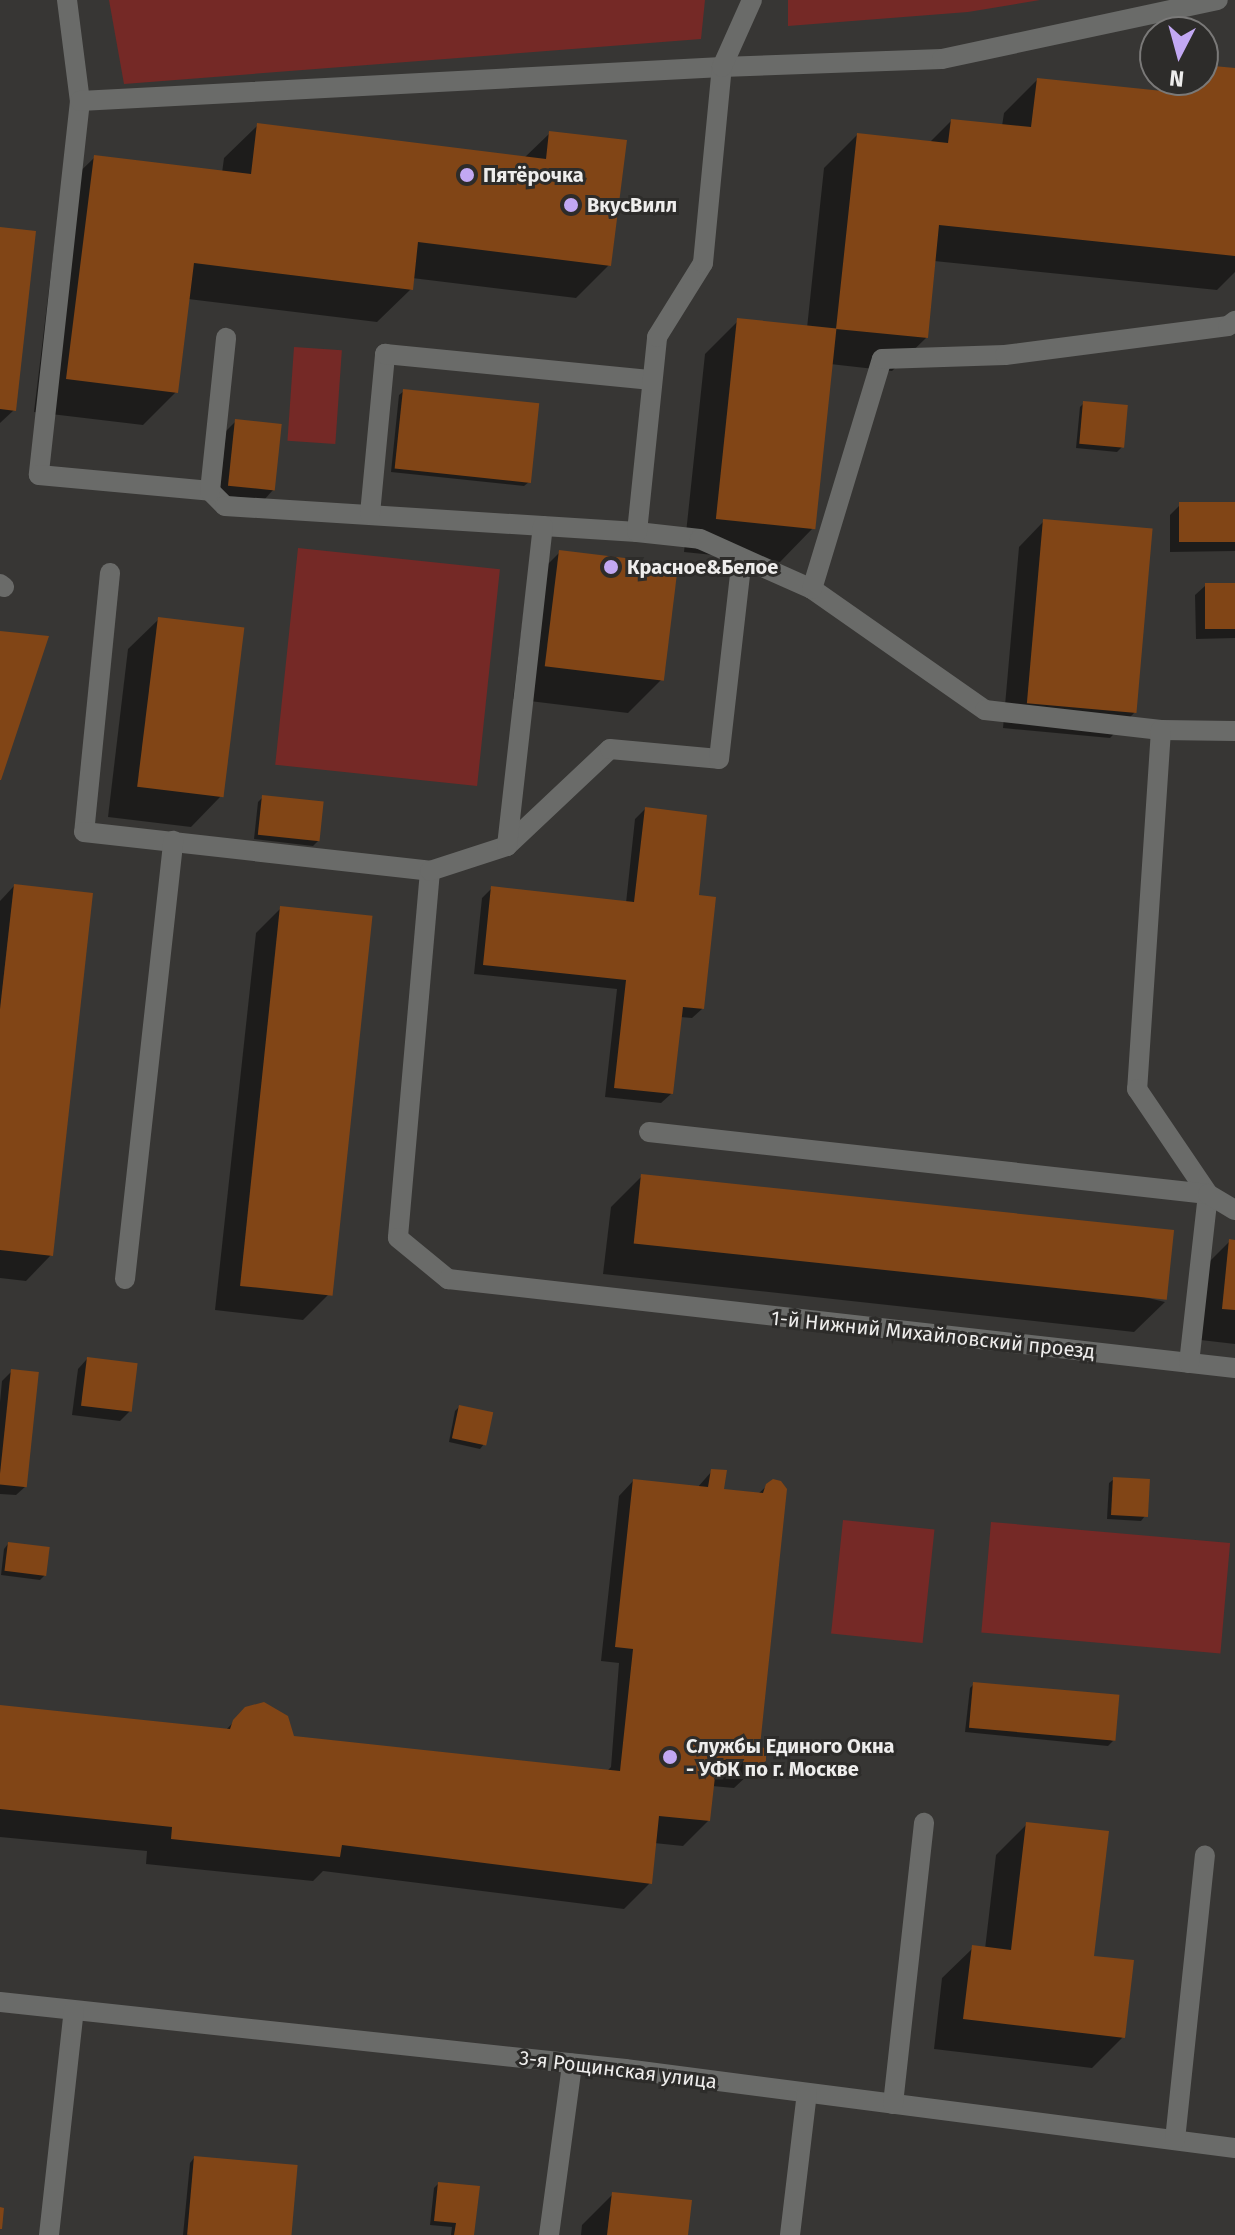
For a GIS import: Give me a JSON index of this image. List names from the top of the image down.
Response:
{
  "streets": {
    "street": ["1-й Нижний Михайловский проезд", "3-я Рощинская улица"]
  },
  "places": [
    "Пятёрочка",
    "ВкусВилл",
    "Красное&Белое",
    "Службы Единого Окна - УФК по г. Москве"
  ],
  "north": "bottom"
}
